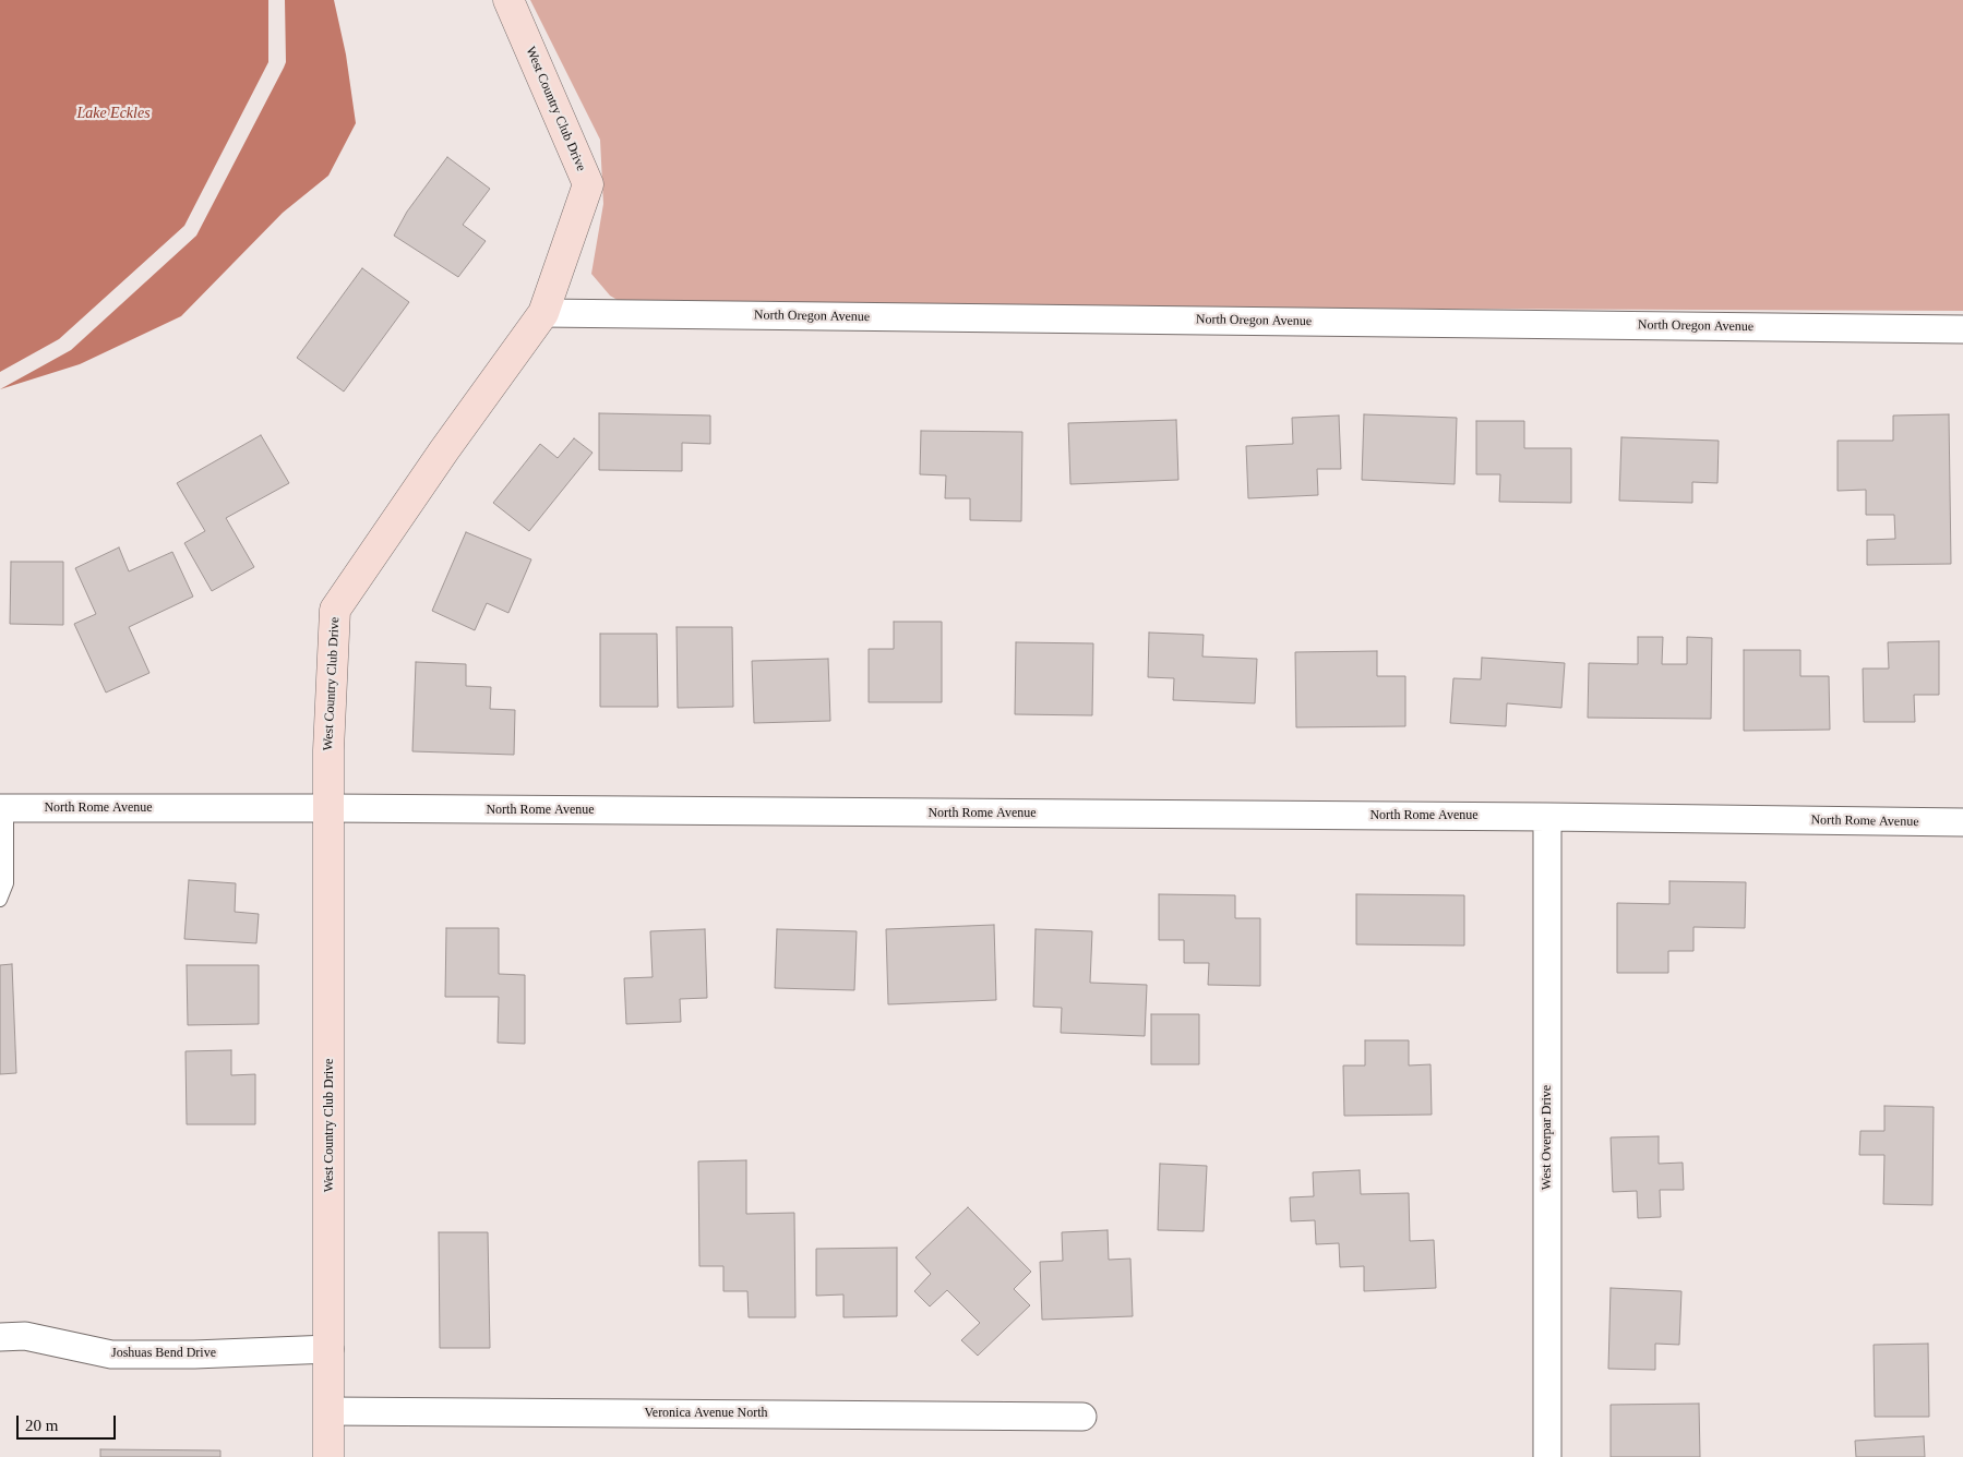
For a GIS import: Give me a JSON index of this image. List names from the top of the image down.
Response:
{
  "streets": {
    "street": [
      "West Country Club Drive",
      "North Oregon Avenue",
      "North Rome Avenue",
      "West Overpar Drive",
      "Joshuas Bend Drive",
      "Veronica Avenue North"
    ]
  },
  "crossings": [
    ["West Country Club Drive", "North Oregon Avenue"],
    ["West Country Club Drive", "North Rome Avenue"],
    ["West Country Club Drive", "Joshuas Bend Drive"],
    ["West Country Club Drive", "Veronica Avenue North"],
    ["North Rome Avenue", "West Overpar Drive"]
  ],
  "water": ["Lake Eckles"],
  "scale_bar": "20 m"
}
